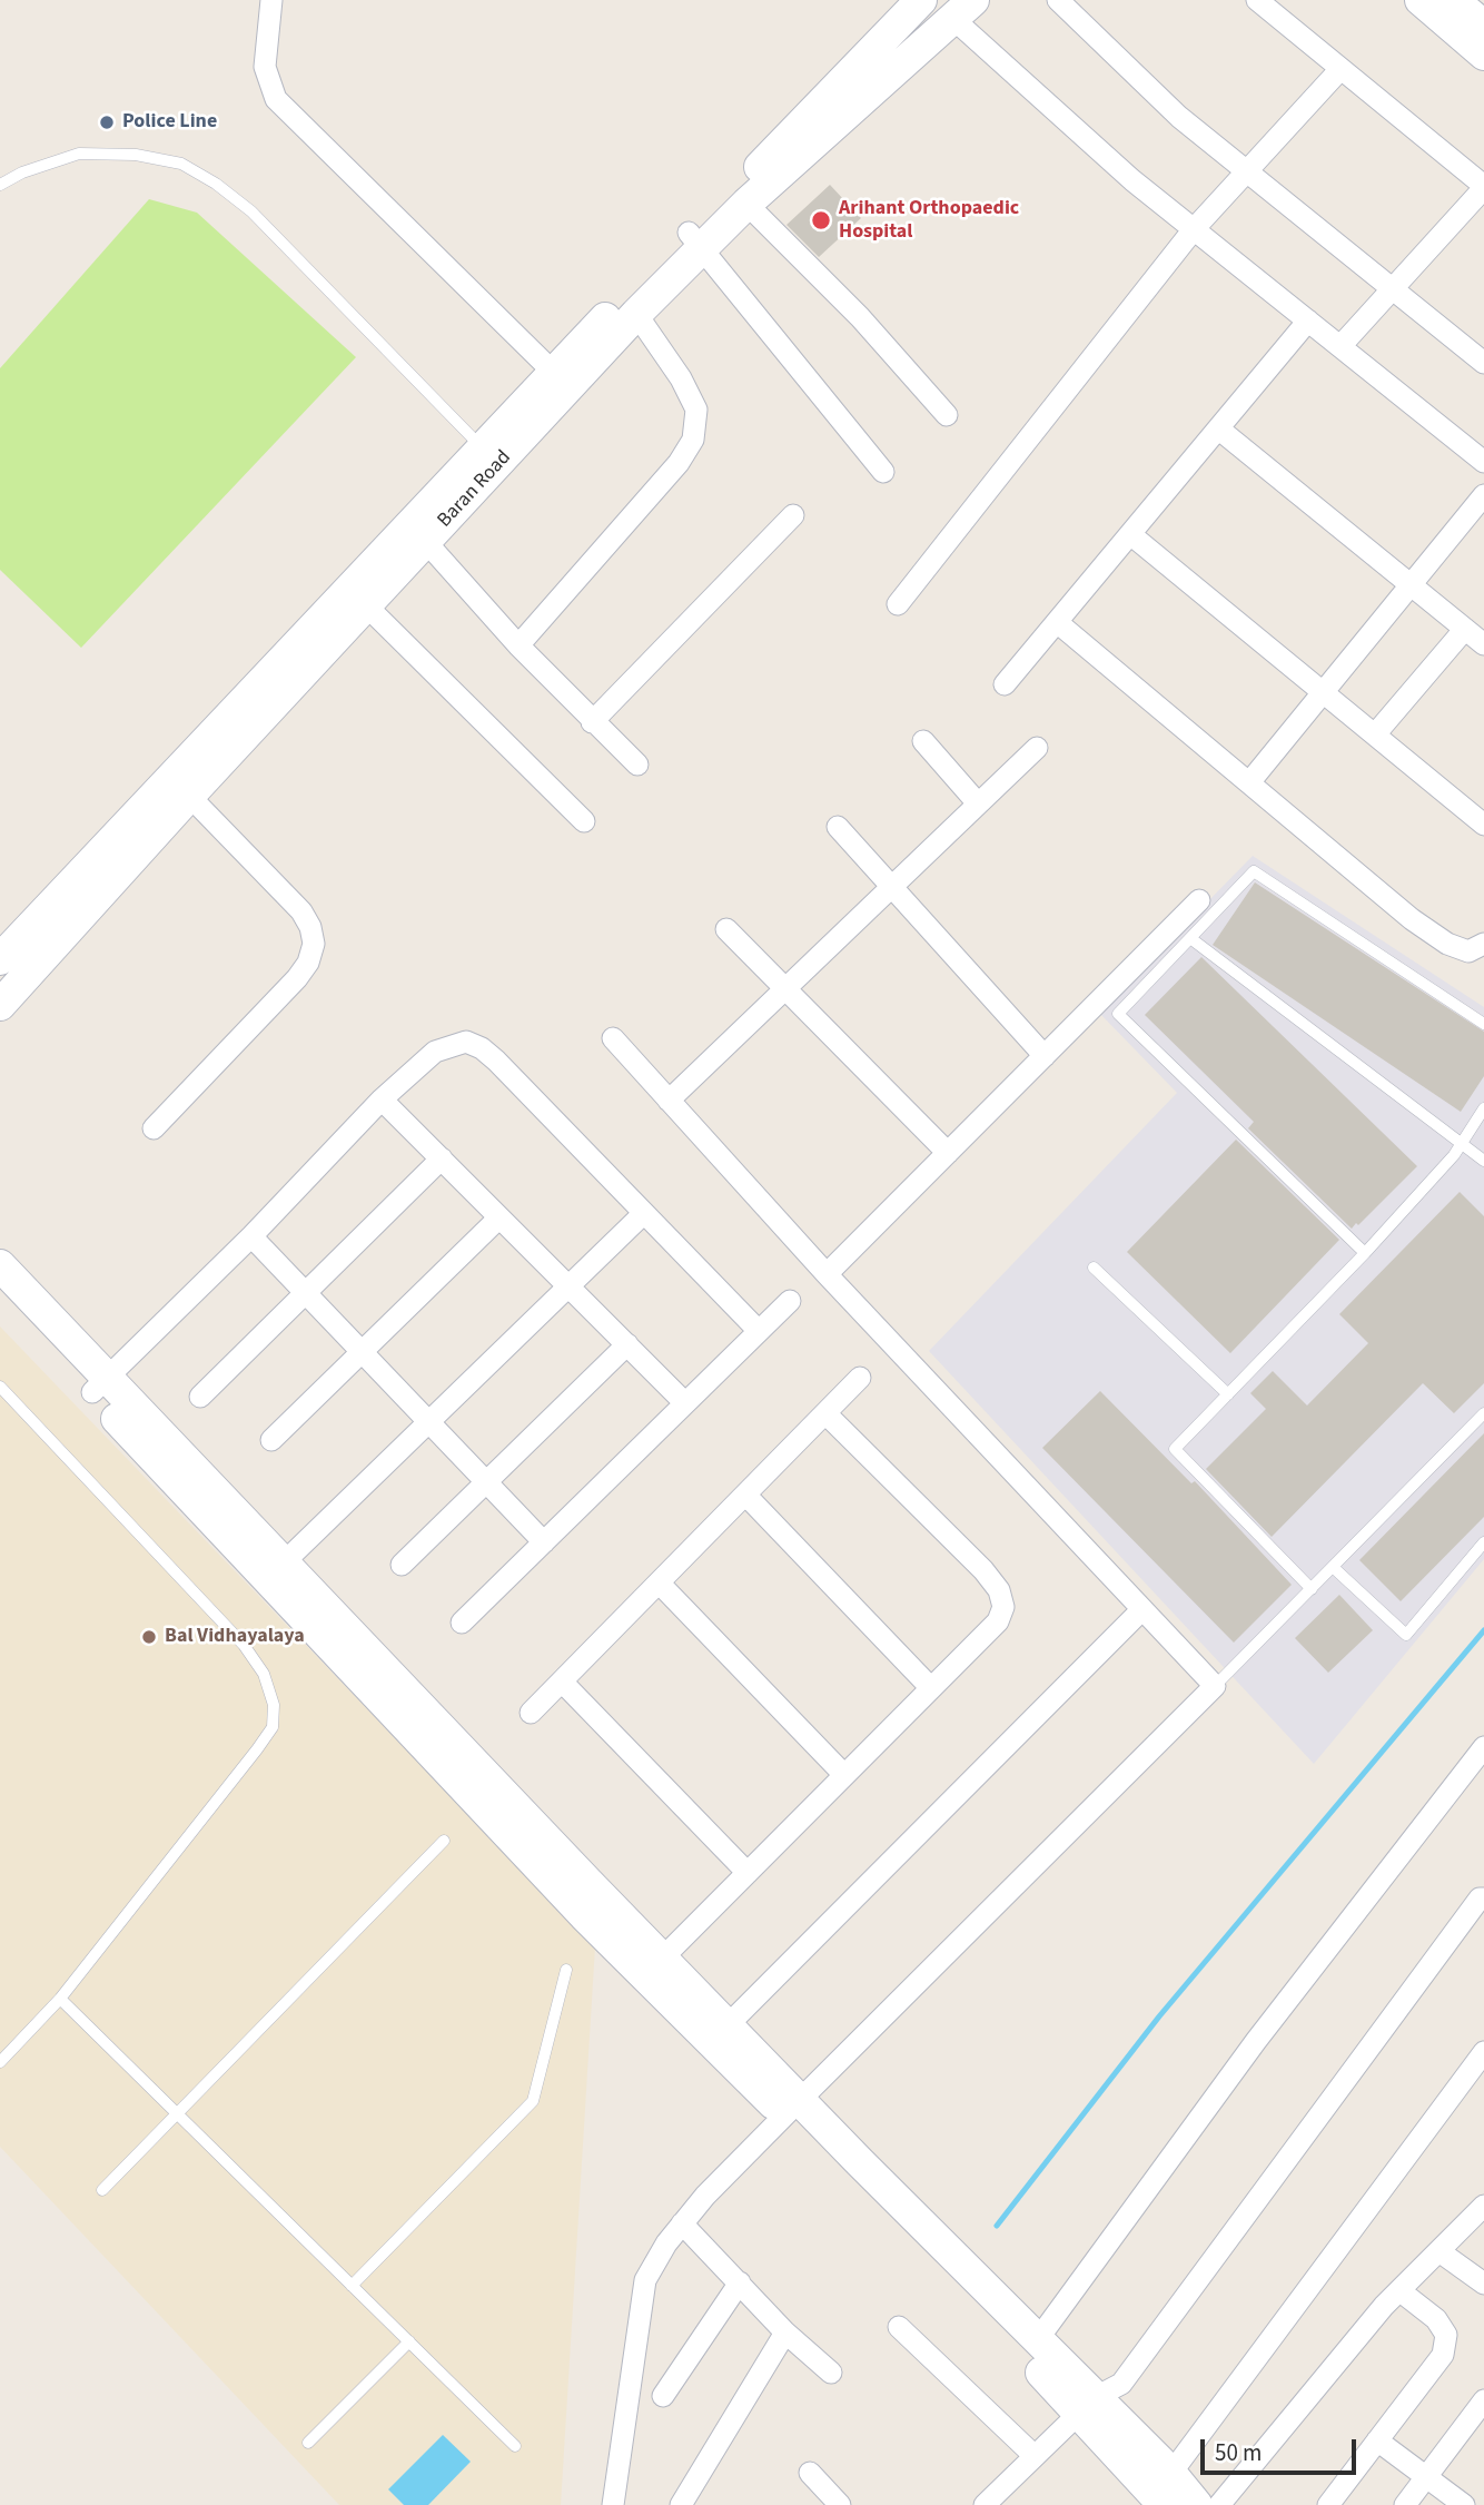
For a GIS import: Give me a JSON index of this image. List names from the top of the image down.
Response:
{
  "streets": {
    "street": ["Baran Road"]
  },
  "places": ["Police Line", "Arihant Orthopaedic Hospital", "Bal Vidhayalaya"],
  "scale_bar": "50 m"
}
